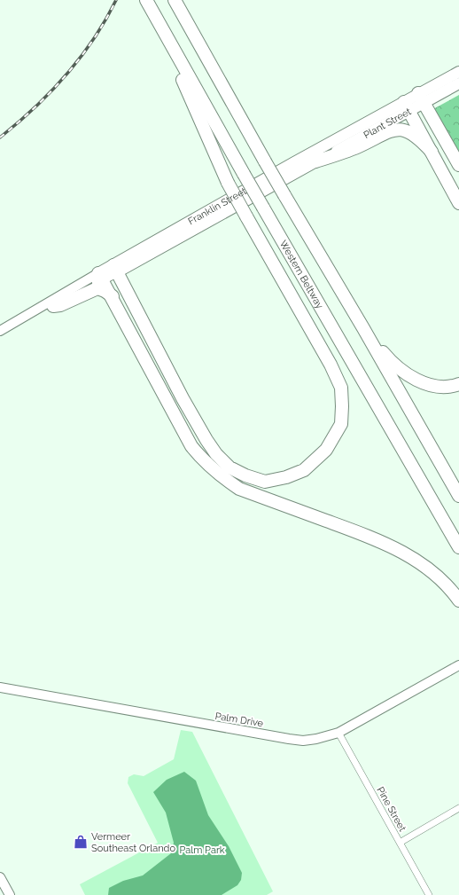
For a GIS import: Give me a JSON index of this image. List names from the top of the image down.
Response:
{
  "streets": {
    "highway": ["Western Beltway"],
    "main road": ["Plant Street", "Franklin Street"],
    "street": ["Palm Drive", "Pine Street"]
  },
  "crossings": [
    ["Plant Street", "Franklin Street"],
    ["Palm Drive", "Pine Street"]
  ],
  "parks": ["Palm Park"],
  "places": {
    "shop": ["Vermeer Southeast Orlando"]
  }
}
